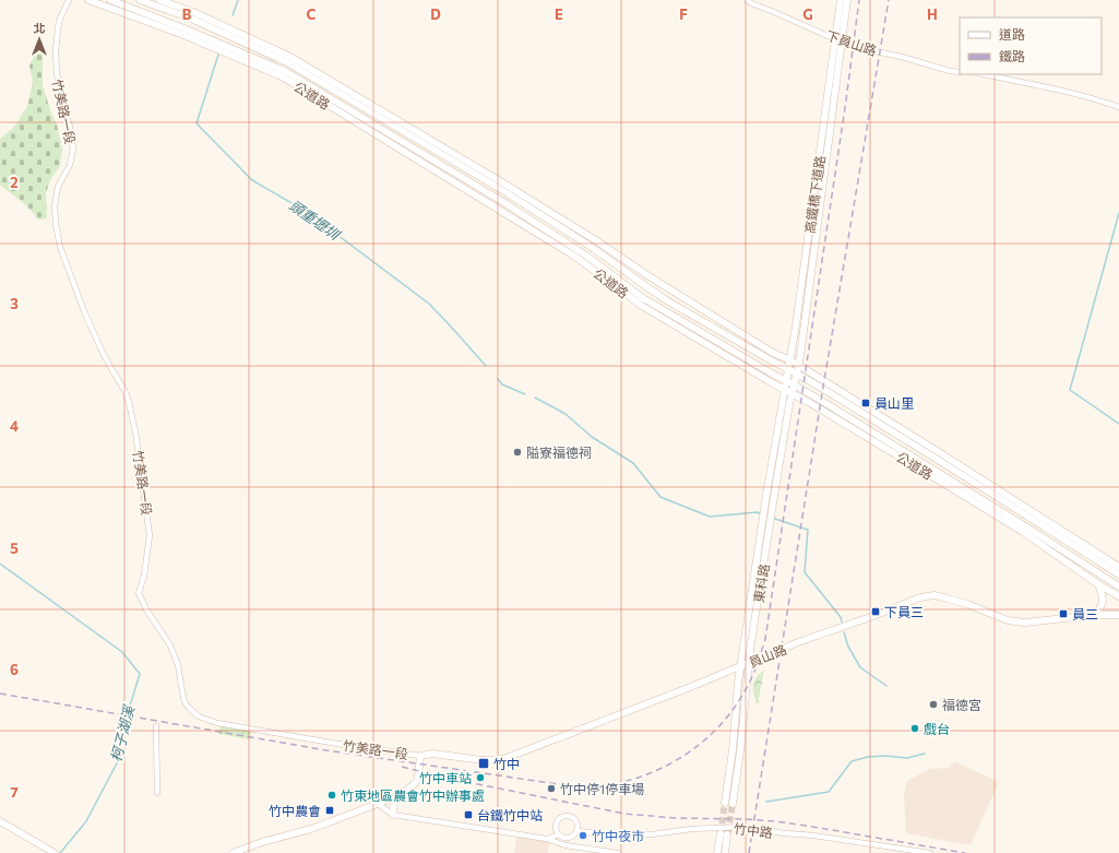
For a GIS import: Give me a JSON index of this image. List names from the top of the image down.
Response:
{
  "streets": {
    "street": [
      "下員山路",
      "公道路",
      "竹美路一段",
      "高鐵橋下道路",
      "東科路",
      "員山路",
      "竹中路"
    ]
  },
  "crossings": [
    ["下員山路", "高鐵橋下道路"],
    ["公道路", "高鐵橋下道路"],
    ["公道路", "東科路"],
    ["竹美路一段", "員山路"],
    ["高鐵橋下道路", "東科路"],
    ["東科路", "員山路"]
  ],
  "water": ["頭重壢圳", "柯子湖溪"],
  "places": {
    "transit": [
      "員山里",
      "下員三",
      "員三",
      "竹中",
      "竹中農會",
      "台鐵竹中站"
    ],
    "other": [
      "隘寮福德祠",
      "福德宮",
      "戲台",
      "竹中車站",
      "竹中停1停車場",
      "竹東地區農會竹中辦事處",
      "竹中夜市"
    ]
  },
  "legend": ["道路", "鐵路"],
  "north": "top",
  "grid": {
    "columns": [
      "B",
      "C",
      "D",
      "E",
      "F",
      "G",
      "H"
    ],
    "rows": [
      "2",
      "3",
      "4",
      "5",
      "6",
      "7"
    ]
  }
}
